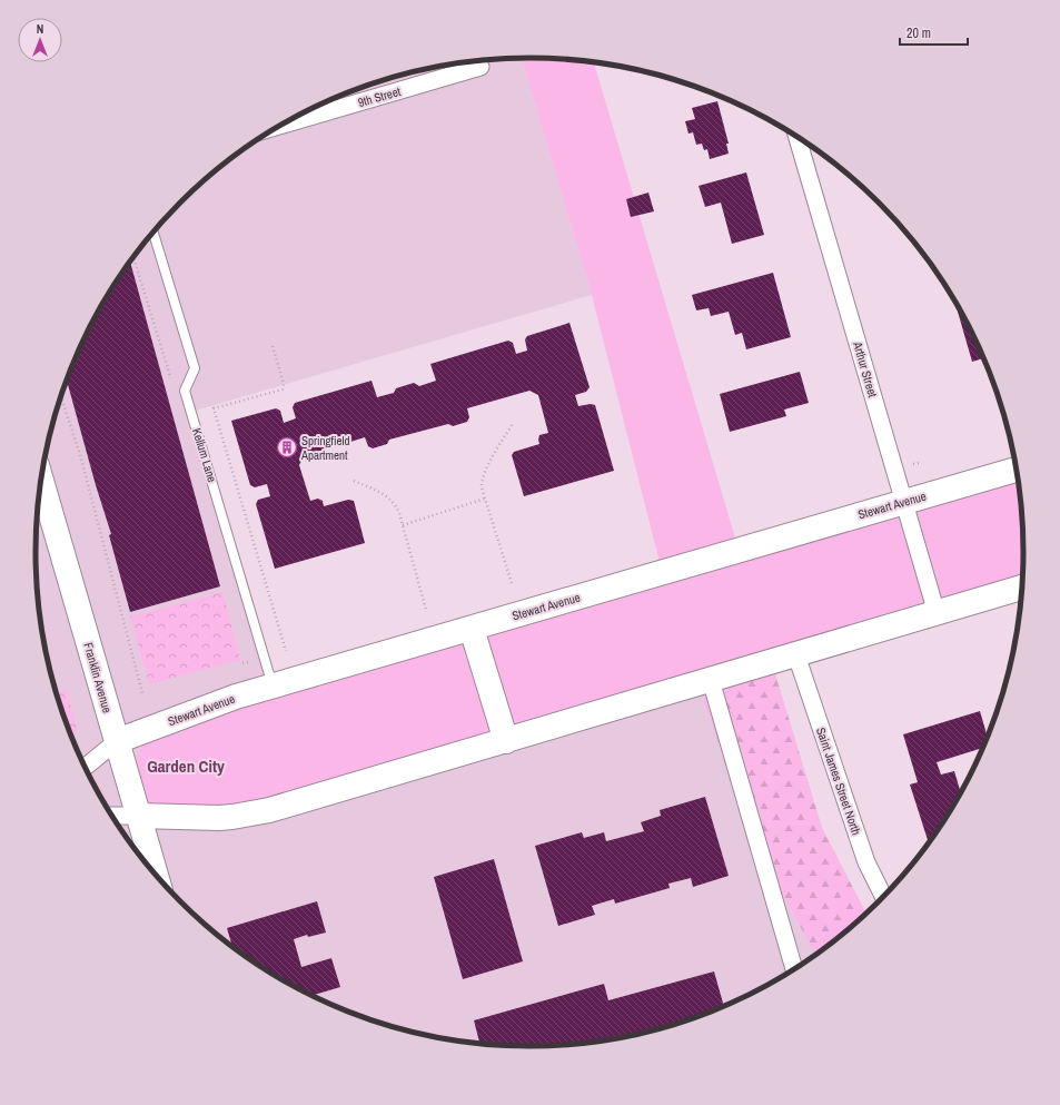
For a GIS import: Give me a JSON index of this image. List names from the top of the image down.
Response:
{
  "streets": {
    "main road": ["Stewart Avenue", "Franklin Avenue"],
    "street": ["9th Street", "Arthur Street", "Saint James Street North"],
    "lane": ["Kellum Lane"]
  },
  "crossings": [
    ["Arthur Street", "Stewart Avenue"],
    ["Kellum Lane", "Stewart Avenue"],
    ["Stewart Avenue", "Franklin Avenue"]
  ],
  "districts": ["Garden City"],
  "places": {
    "building": ["Springfield Apartment"]
  },
  "scale_bar": "20 m",
  "north": "top"
}
